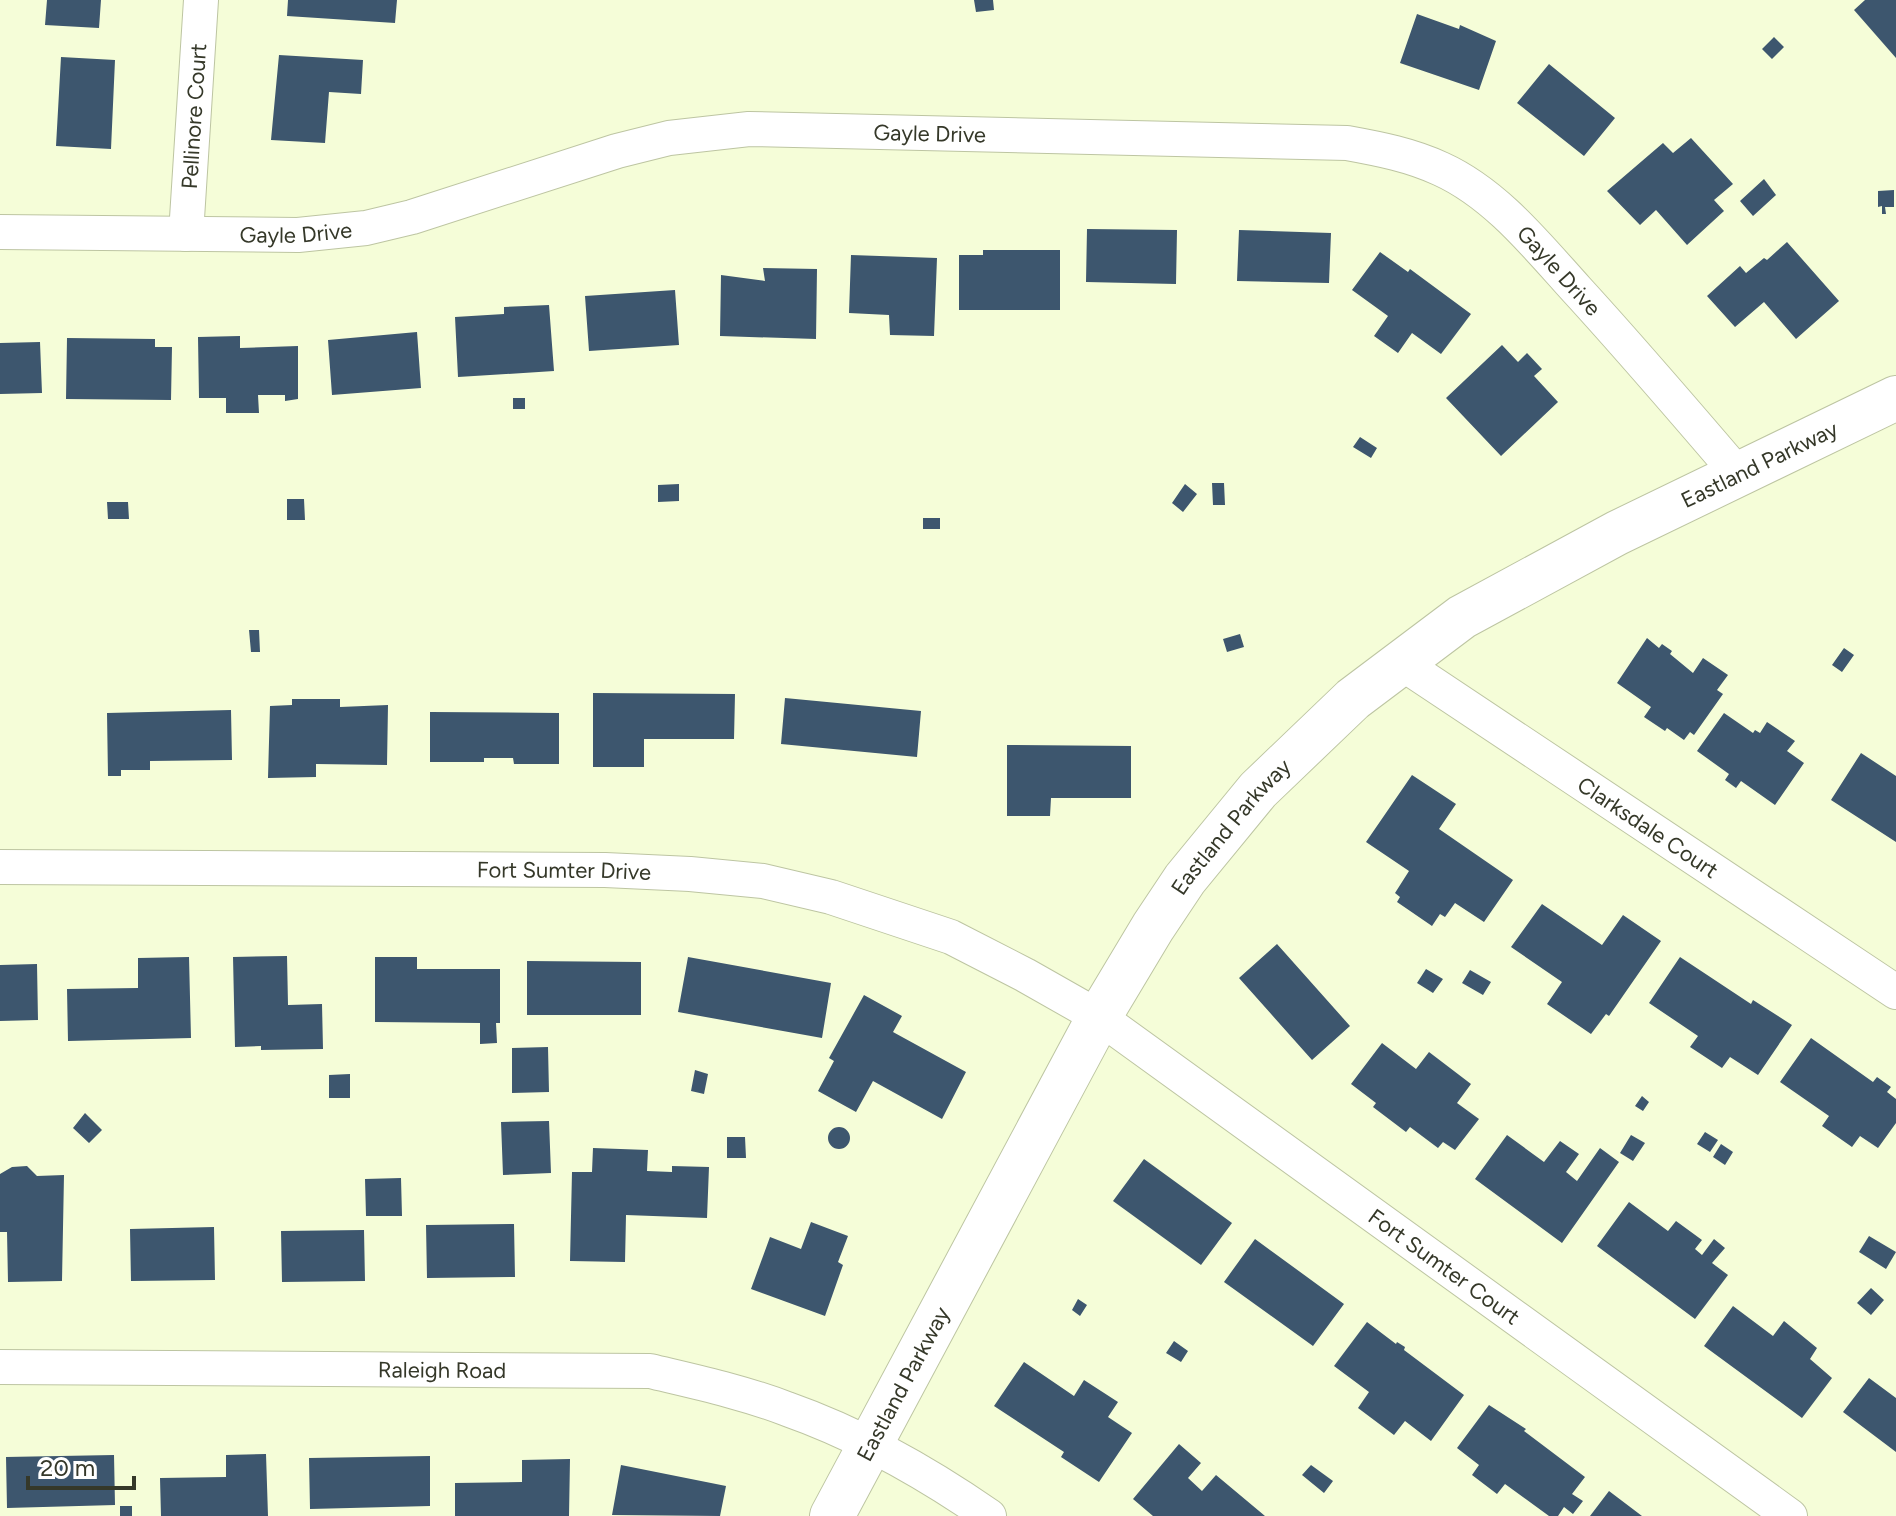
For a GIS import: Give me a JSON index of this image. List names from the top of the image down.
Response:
{
  "streets": {
    "street": [
      "Pellinore Court",
      "Gayle Drive",
      "Eastland Parkway",
      "Clarksdale Court",
      "Fort Sumter Drive",
      "Fort Sumter Court",
      "Raleigh Road"
    ]
  },
  "crossings": [
    ["Pellinore Court", "Gayle Drive"],
    ["Gayle Drive", "Eastland Parkway"],
    ["Eastland Parkway", "Clarksdale Court"],
    ["Eastland Parkway", "Fort Sumter Drive"],
    ["Eastland Parkway", "Fort Sumter Court"],
    ["Eastland Parkway", "Raleigh Road"],
    ["Fort Sumter Drive", "Fort Sumter Court"]
  ],
  "scale_bar": "20 m"
}
